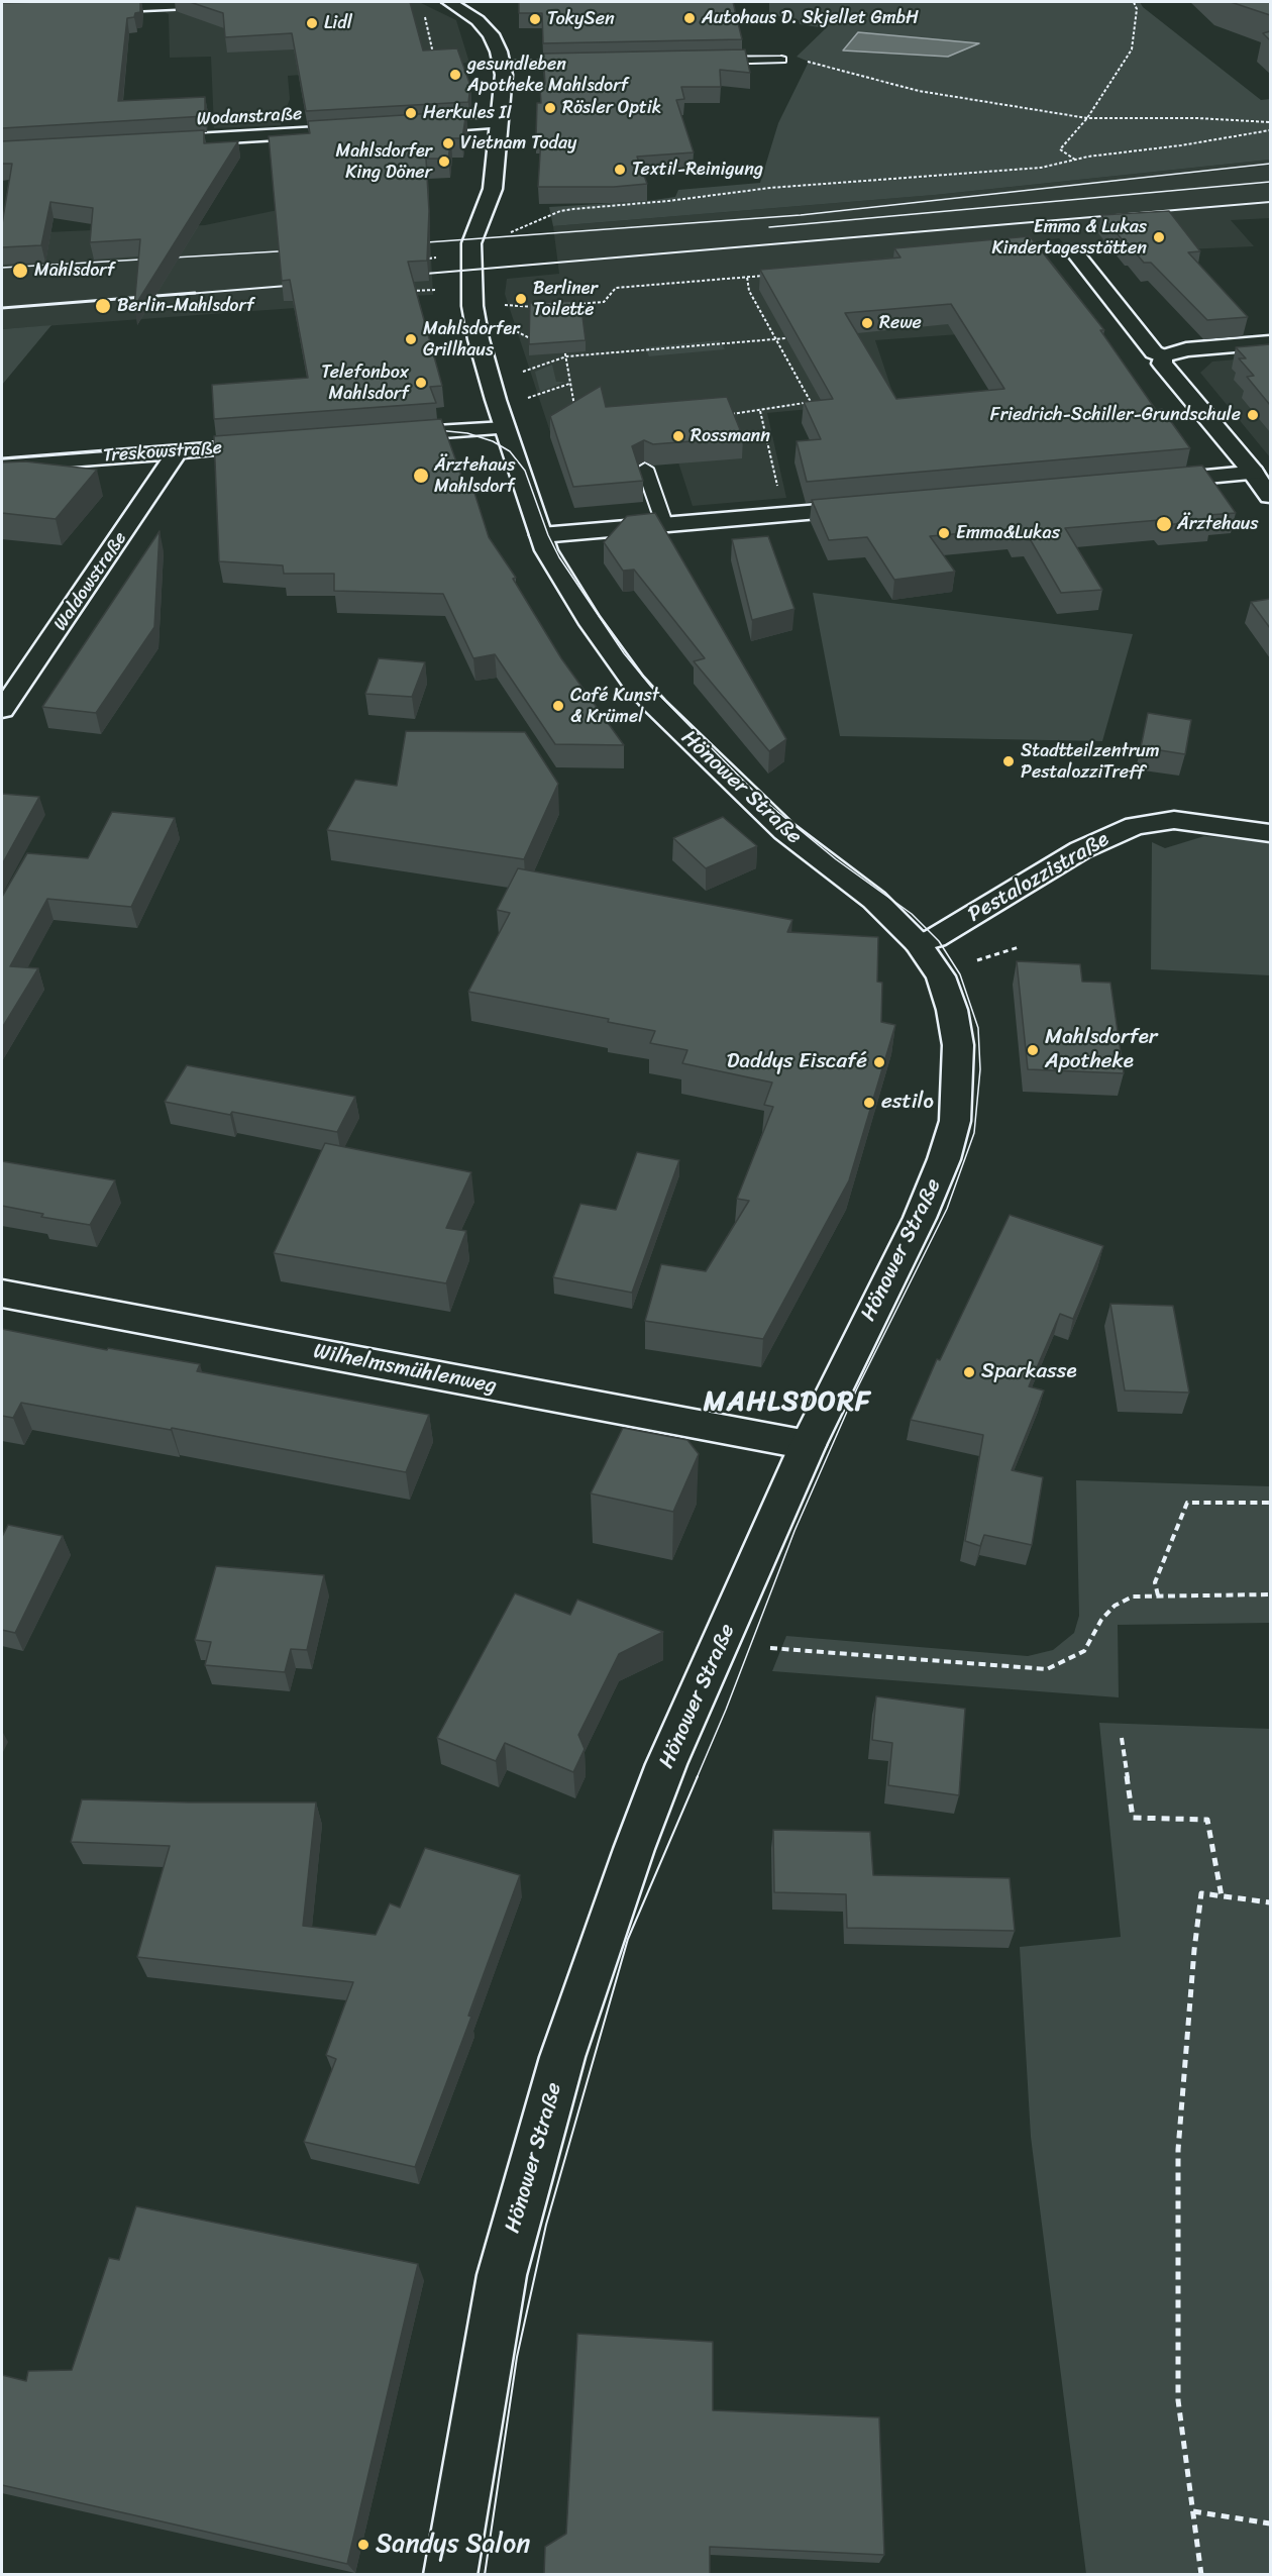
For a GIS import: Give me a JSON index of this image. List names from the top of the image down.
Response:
{
  "streets": {
    "street": [
      "Wodanstraße",
      "Treskowstraße",
      "Waldowstraße",
      "Hönower Straße",
      "Pestalozzistraße",
      "Wilhelmsmühlenweg"
    ]
  },
  "crossings": [
    ["Treskowstraße", "Waldowstraße"],
    ["Hönower Straße", "Pestalozzistraße"],
    ["Hönower Straße", "Wilhelmsmühlenweg"]
  ],
  "districts": ["MAHLSDORF"],
  "places": [
    "Autohaus D. Skjellet GmbH",
    "TokySen",
    "Lidl",
    "gesundleben Apotheke Mahlsdorf",
    "Rösler Optik",
    "Herkules II",
    "Vietnam Today",
    "Mahlsdorfer King Döner",
    "Textil-Reinigung",
    "Emma & Lukas Kindertagesstätten",
    "Mahlsdorf",
    "Berliner Toilette",
    "Berlin-Mahlsdorf",
    "Rewe",
    "Mahlsdorfer Grillhaus",
    "Telefonbox Mahlsdorf",
    "Friedrich-Schiller-Grundschule",
    "Rossmann",
    "Ärztehaus Mahlsdorf",
    "Ärztehaus",
    "Emma&Lukas",
    "Café Kunst & Krümel",
    "Stadtteilzentrum PestalozziTreff",
    "Mahlsdorfer Apotheke",
    "Daddys Eiscafé",
    "estilo",
    "Sparkasse",
    "Sandys Salon"
  ]
}
